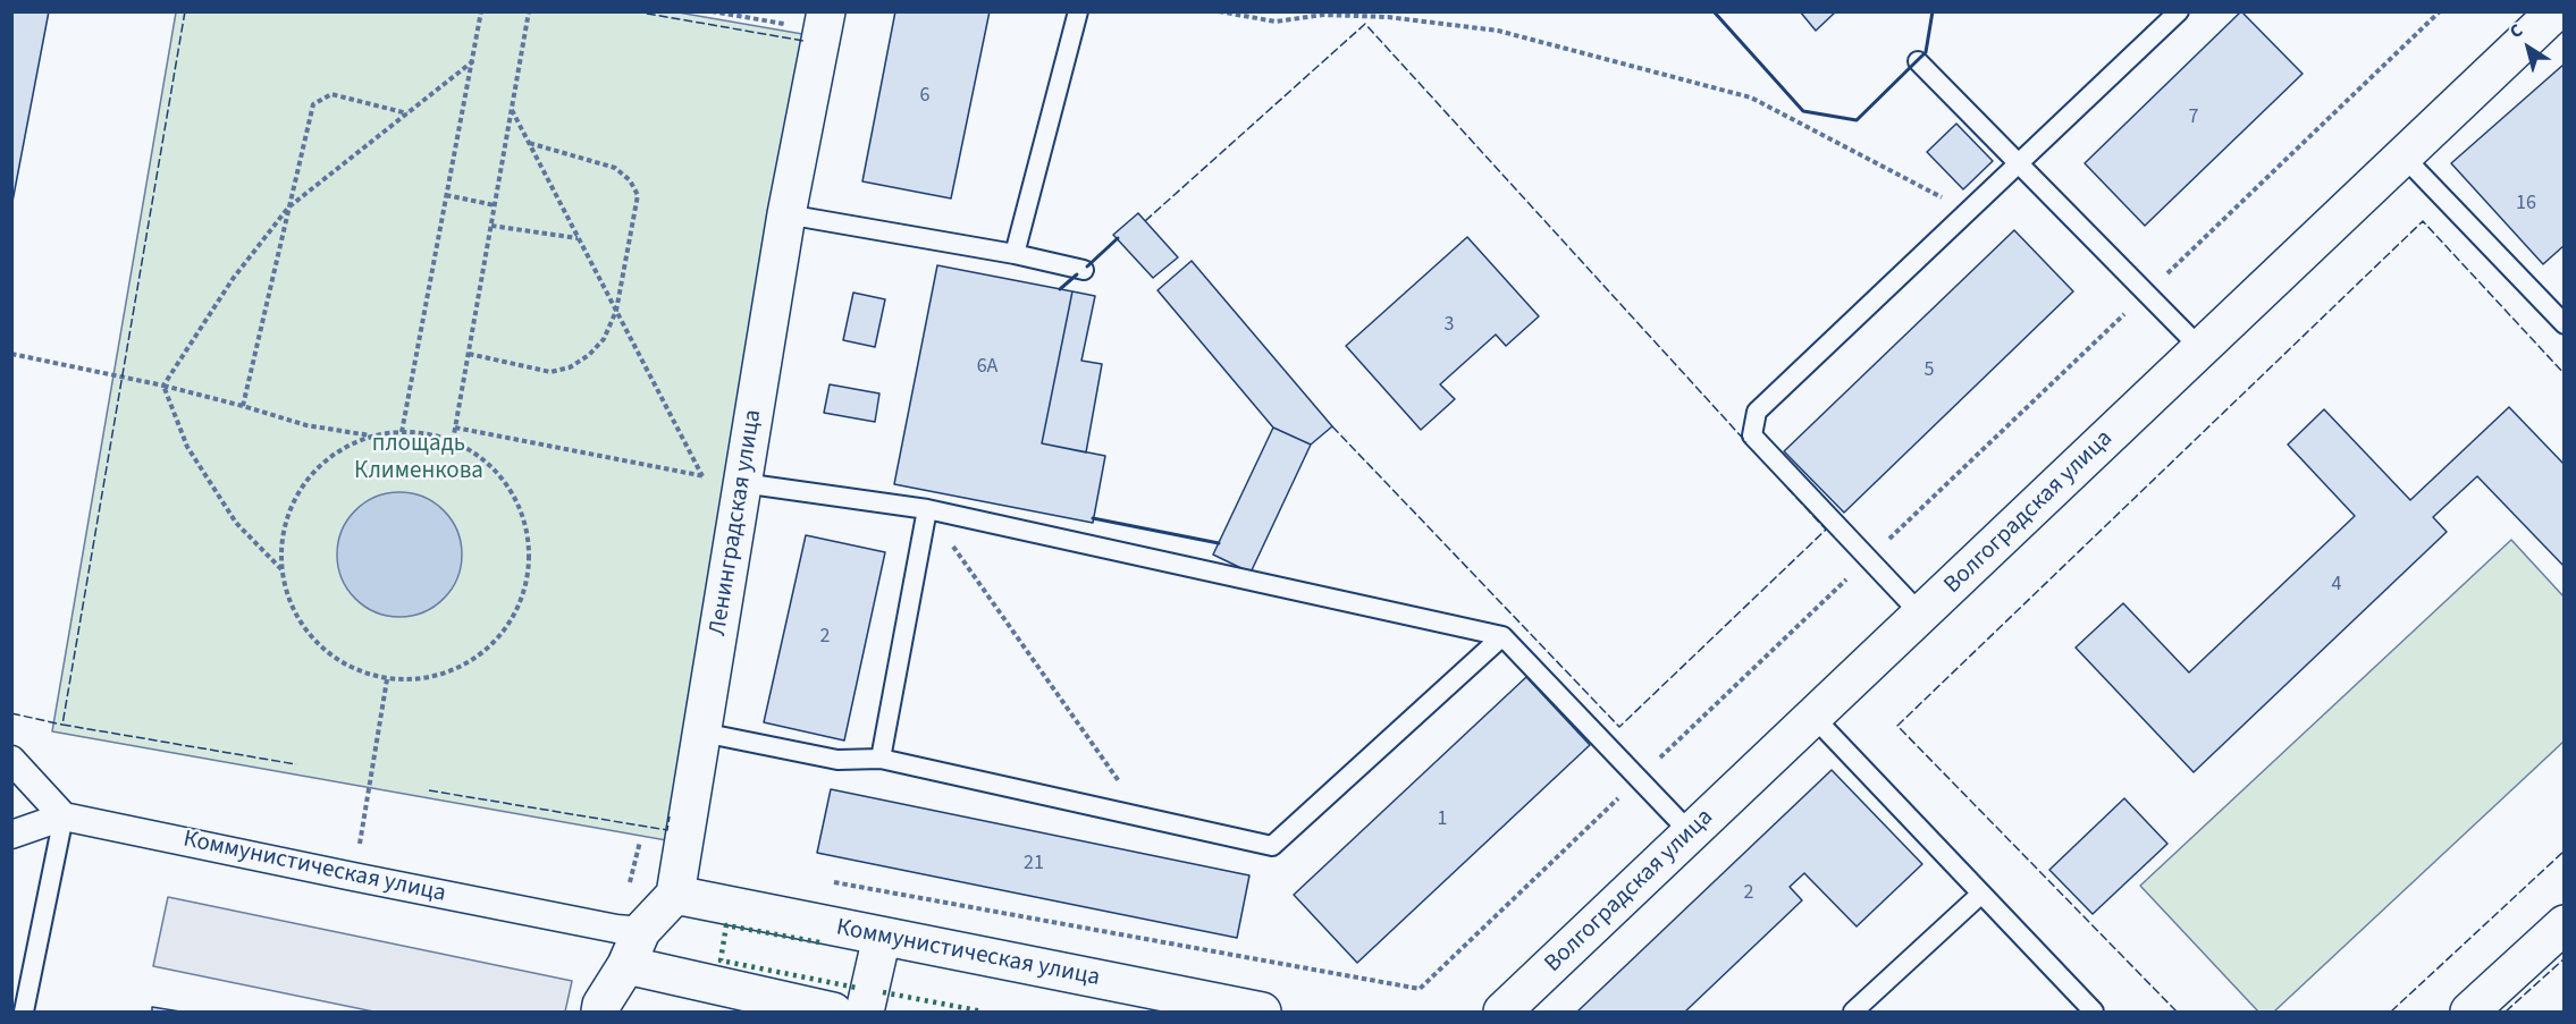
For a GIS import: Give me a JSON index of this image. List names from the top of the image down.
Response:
{
  "streets": {
    "street": ["Волгоградская улица", "Ленинградская улица", "Коммунистическая улица"]
  },
  "crossings": [
    ["Ленинградская улица", "Коммунистическая улица"]
  ],
  "parks": ["площадь Клименкова"],
  "house_numbers": [
    "6",
    "7",
    "16",
    "3",
    "6А",
    "5",
    "4",
    "2",
    "1",
    "21",
    "2"
  ],
  "north": "top left"
}
